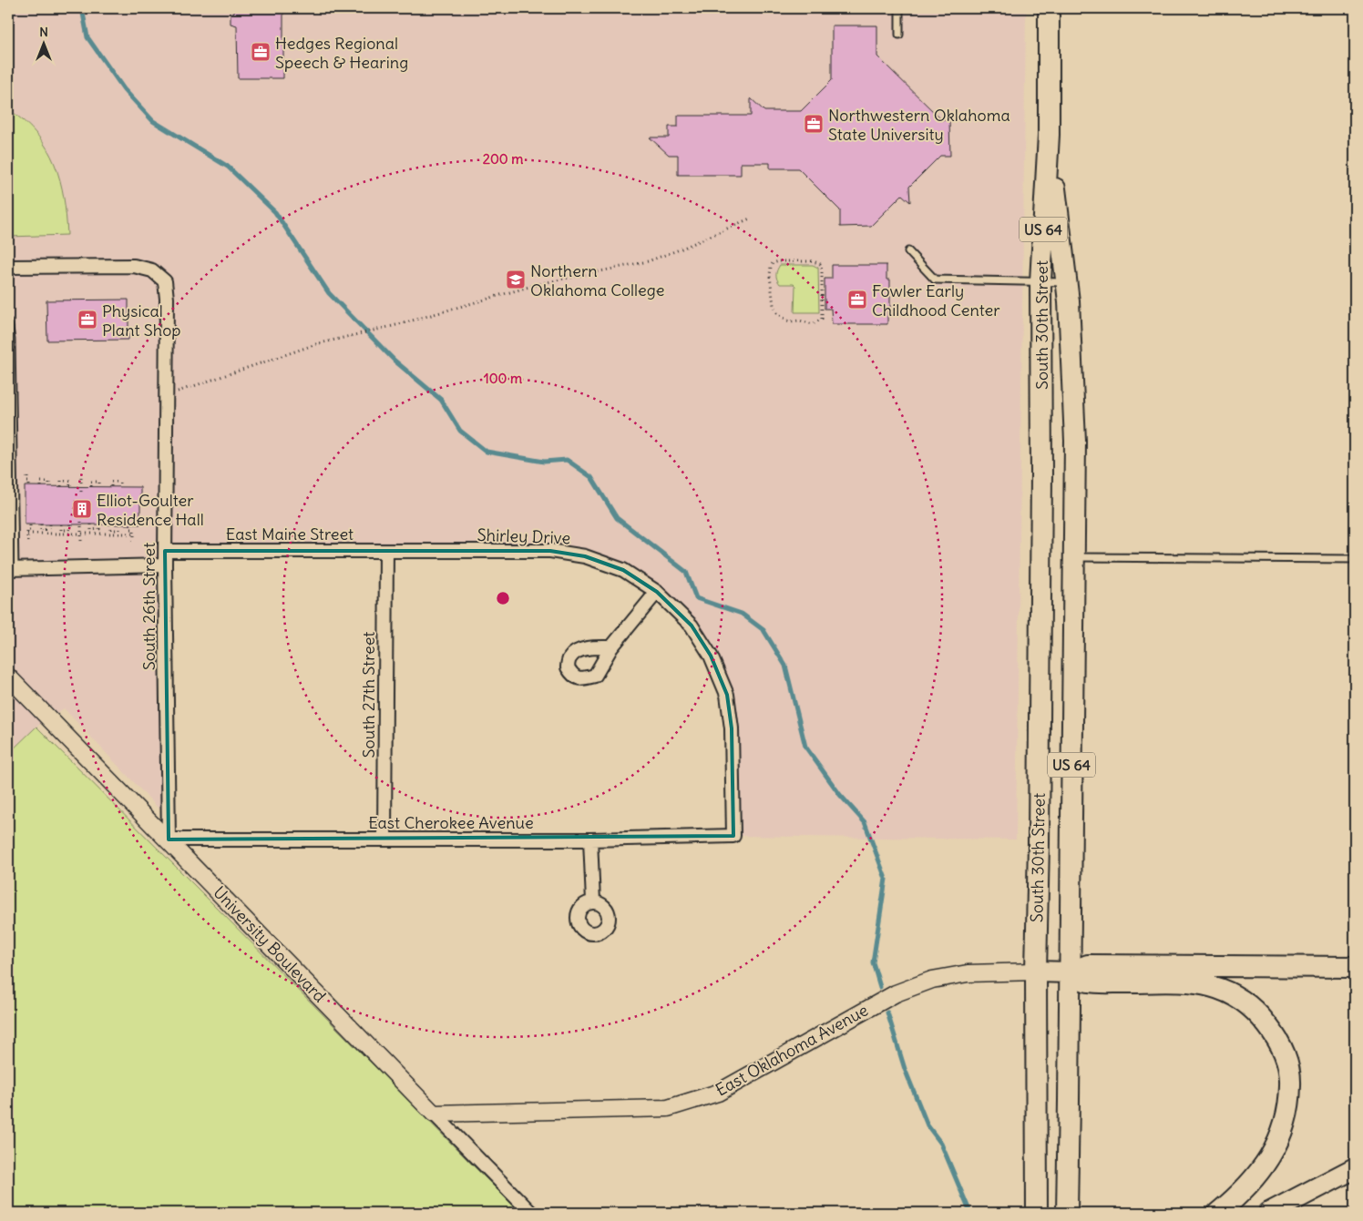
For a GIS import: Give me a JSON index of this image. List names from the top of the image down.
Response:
{
  "streets": {
    "main road": ["US 64", "South 30th Street"],
    "street": [
      "East Maine Street",
      "Shirley Drive",
      "South 26th Street",
      "South 27th Street",
      "East Cherokee Avenue",
      "University Boulevard",
      "East Oklahoma Avenue"
    ]
  },
  "crossings": [
    ["US 64", "South 30th Street"],
    ["South 30th Street", "East Oklahoma Avenue"],
    ["East Maine Street", "Shirley Drive"],
    ["East Maine Street", "South 26th Street"],
    ["East Maine Street", "South 27th Street"],
    ["Shirley Drive", "South 27th Street"],
    ["Shirley Drive", "East Cherokee Avenue"],
    ["South 26th Street", "East Cherokee Avenue"],
    ["South 26th Street", "University Boulevard"],
    ["South 27th Street", "East Cherokee Avenue"],
    ["East Cherokee Avenue", "University Boulevard"],
    ["University Boulevard", "East Oklahoma Avenue"]
  ],
  "places": {
    "office": [
      "Hedges Regional Speech & Hearing",
      "Northwestern Oklahoma State University",
      "Fowler Early Childhood Center",
      "Physical Plant Shop"
    ],
    "school or university": ["Northern Oklahoma College"],
    "building": ["Elliot-Goulter Residence Hall"]
  },
  "north": "top",
  "rings": ["200 m", "100 m"]
}
